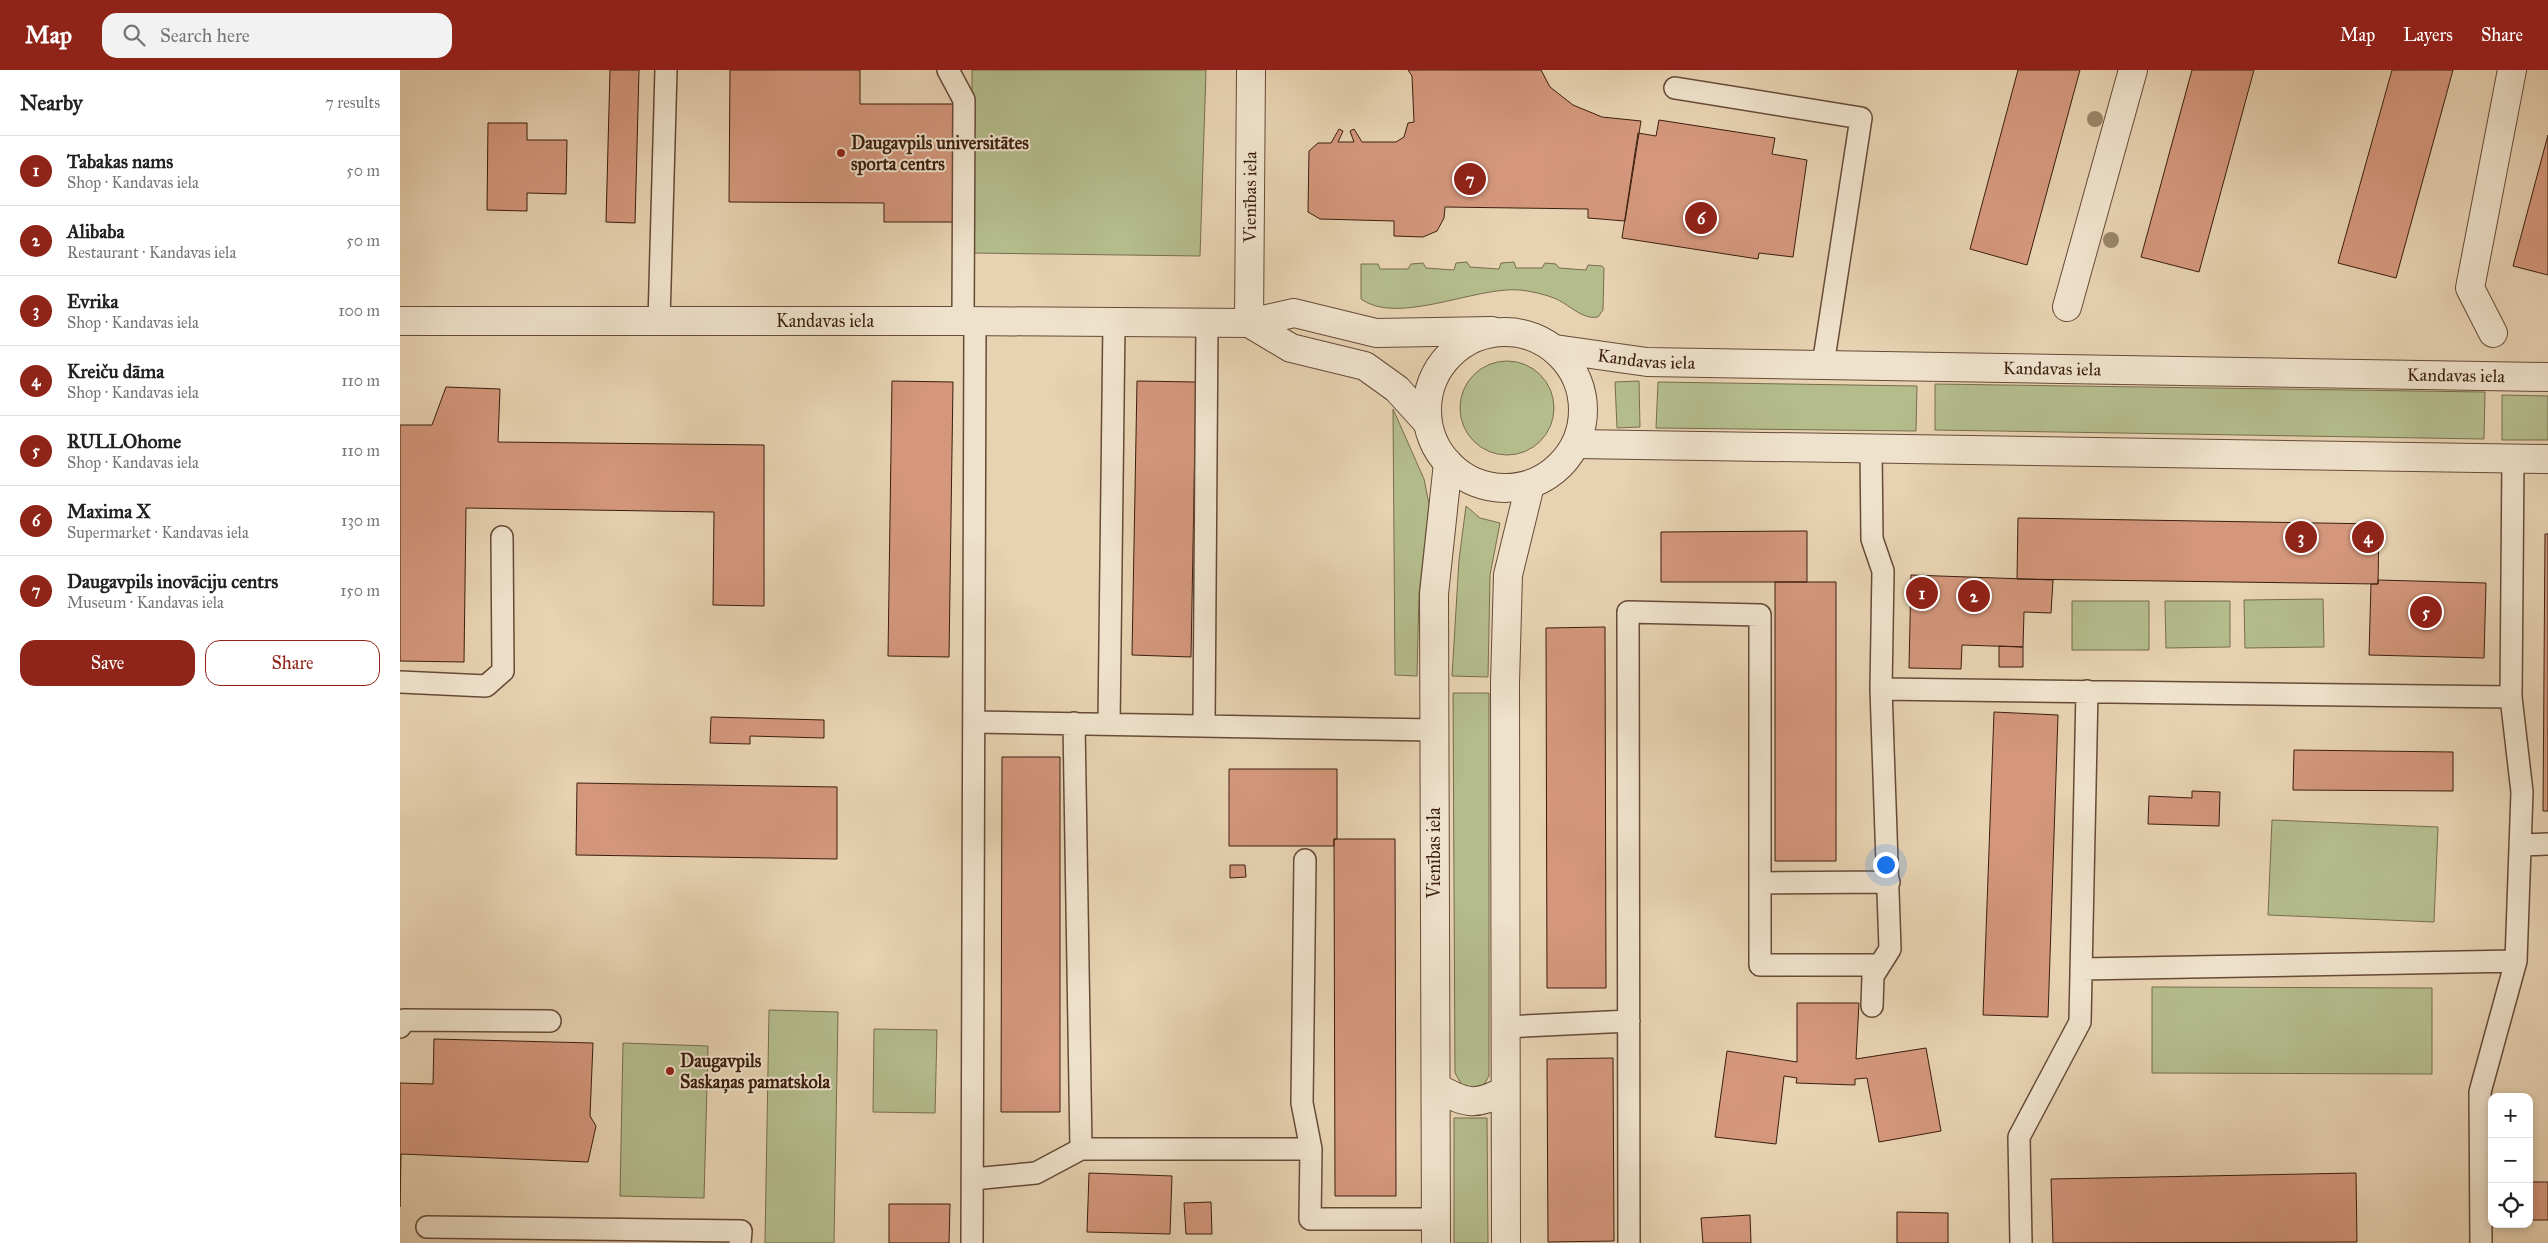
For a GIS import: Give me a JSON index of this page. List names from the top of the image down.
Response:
{
  "streets": {
    "street": ["Vienības iela", "Kandavas iela"]
  },
  "crossings": [
    ["Vienības iela", "Kandavas iela"]
  ],
  "places": ["Daugavpils universitātes sporta centrs", "Daugavpils Saskaņas pamatskola"],
  "page": {
    "header": "Map",
    "search": "Search here",
    "nav": ["Map", "Layers", "Share"],
    "heading": ["Nearby", "7 results"],
    "list": [
      {
        "mark": "1",
        "name": "Tabakas nams",
        "note": "Shop · Kandavas iela",
        "value": "50 m"
      },
      {
        "mark": "2",
        "name": "Alibaba",
        "note": "Restaurant · Kandavas iela",
        "value": "50 m"
      },
      {
        "mark": "3",
        "name": "Evrika",
        "note": "Shop · Kandavas iela",
        "value": "100 m"
      },
      {
        "mark": "4",
        "name": "Kreiču dāma",
        "note": "Shop · Kandavas iela",
        "value": "110 m"
      },
      {
        "mark": "5",
        "name": "RULLOhome",
        "note": "Shop · Kandavas iela",
        "value": "110 m"
      },
      {
        "mark": "6",
        "name": "Maxima X",
        "note": "Supermarket · Kandavas iela",
        "value": "130 m"
      },
      {
        "mark": "7",
        "name": "Daugavpils inovāciju centrs",
        "note": "Museum · Kandavas iela",
        "value": "150 m"
      }
    ],
    "pins": [
      "7",
      "6",
      "3",
      "4",
      "1",
      "2",
      "5"
    ],
    "buttons": ["Save", "Share"],
    "map_buttons": ["+", "−"]
  }
}
